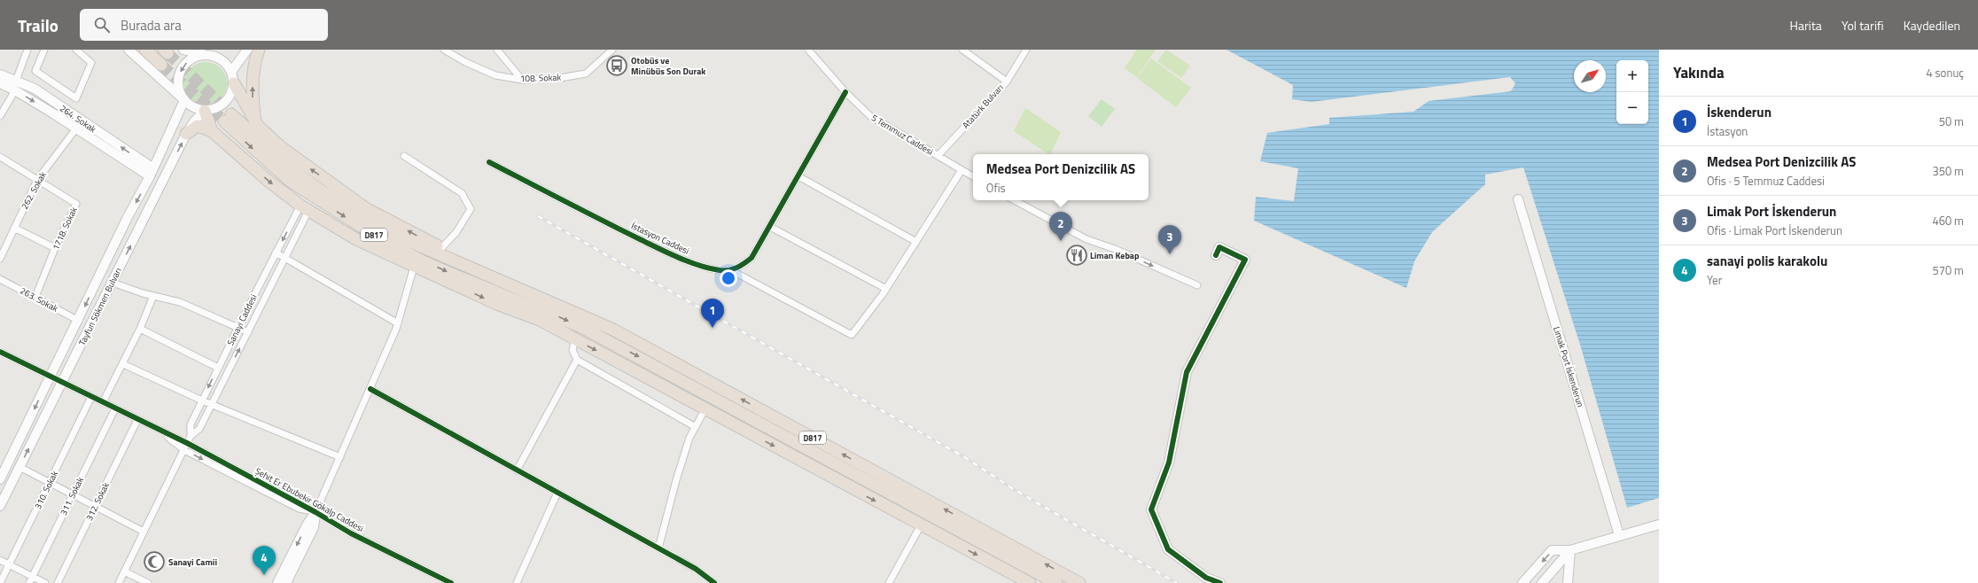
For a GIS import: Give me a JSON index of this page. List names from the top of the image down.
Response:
{
  "streets": {
    "highway": ["D817"],
    "street": [
      "108. Sokak",
      "Atatürk Bulvarı",
      "264. Sokak",
      "5 Temmuz Caddesi",
      "262. Sokak",
      "1718. Sokak",
      "İstasyon Caddesi",
      "263. Sokak",
      "Tayfun Sökmen Bulvarı",
      "Sanayi Caddesi",
      "Limak Port İskenderun",
      "310. Sokak",
      "311. Sokak",
      "Şehit Er Ebubekir Gökalp Caddesi",
      "312. Sokak"
    ]
  },
  "crossings": [
    ["Atatürk Bulvarı", "5 Temmuz Caddesi"],
    ["264. Sokak", "262. Sokak"],
    ["264. Sokak", "Tayfun Sökmen Bulvarı"],
    ["262. Sokak", "1718. Sokak"],
    ["1718. Sokak", "263. Sokak"],
    ["263. Sokak", "Tayfun Sökmen Bulvarı"],
    ["Sanayi Caddesi", "Şehit Er Ebubekir Gökalp Caddesi"]
  ],
  "places": {
    "bus stop": ["Otobüs ve Minübüs Son Durak"],
    "restaurant": ["Liman Kebap"],
    "mosque": ["Sanayi Camii"]
  },
  "north": "top right",
  "page": {
    "header": "Trailo",
    "search": "Burada ara",
    "nav": ["Harita", "Yol tarifi", "Kaydedilen"],
    "heading": ["Yakında", "4 sonuç"],
    "map_buttons": ["+", "−"],
    "list": [
      {
        "mark": "1",
        "name": "İskenderun",
        "note": "İstasyon",
        "value": "50 m"
      },
      {
        "mark": "2",
        "name": "Medsea Port Denizcilik AS",
        "note": "Ofis · 5 Temmuz Caddesi",
        "value": "350 m"
      },
      {
        "mark": "3",
        "name": "Limak Port İskenderun",
        "note": "Ofis · Limak Port İskenderun",
        "value": "460 m"
      },
      {
        "mark": "4",
        "name": "sanayi polis karakolu",
        "note": "Yer",
        "value": "570 m"
      }
    ],
    "popup": ["Medsea Port Denizcilik AS", "Ofis"],
    "pins": [
      "2",
      "3",
      "1",
      "4"
    ]
  }
}
